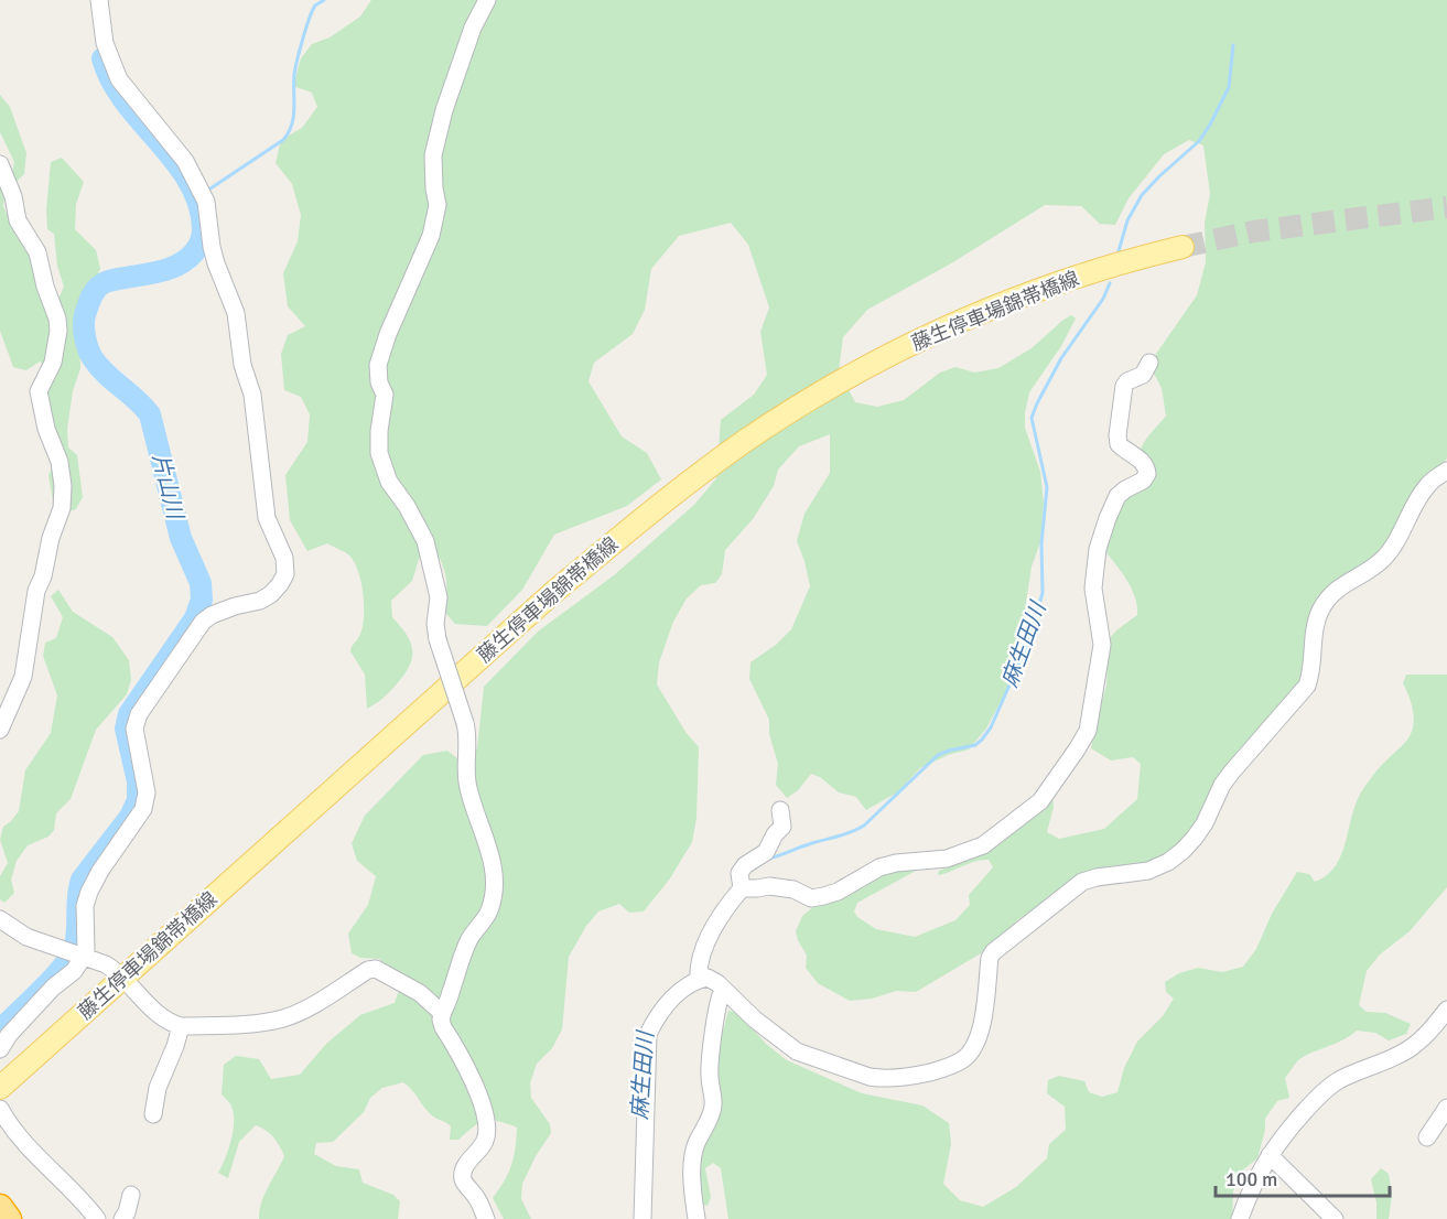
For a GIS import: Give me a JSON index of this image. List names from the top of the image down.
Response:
{
  "streets": {
    "main road": ["藤生停車場錦帯橋線"]
  },
  "water": ["片山川", "麻生田川"],
  "scale_bar": "100 m"
}
